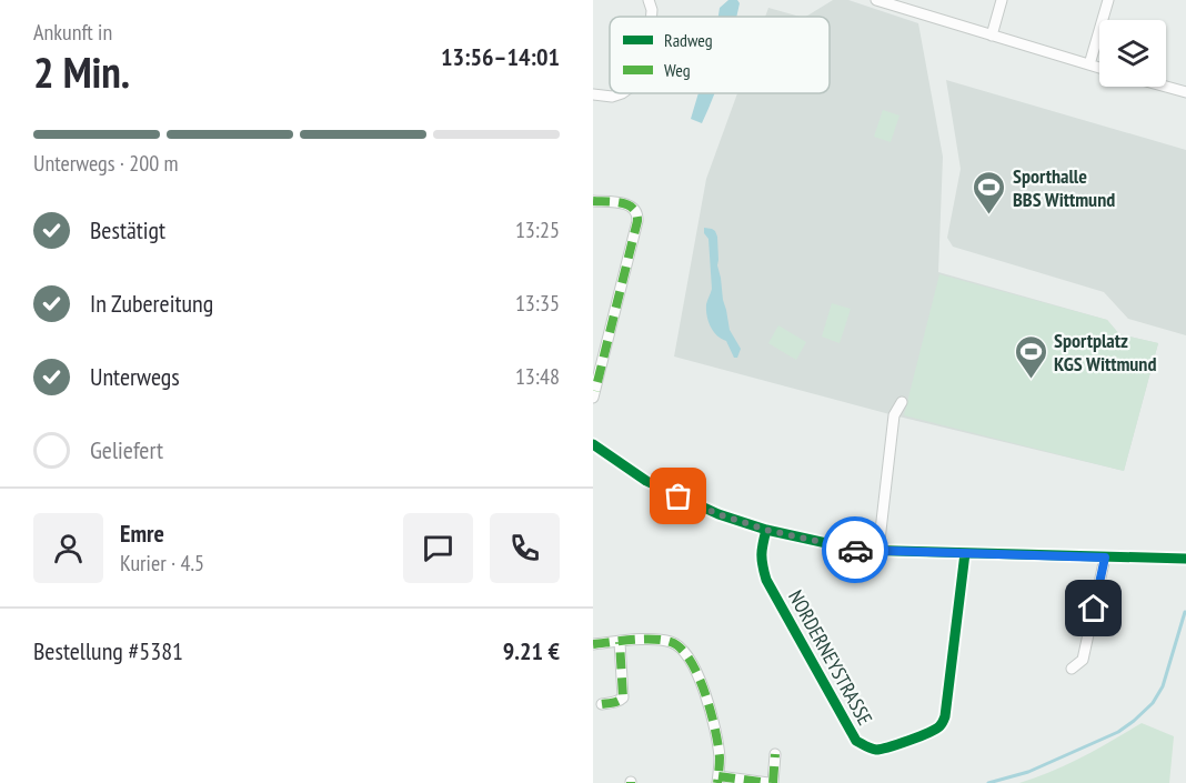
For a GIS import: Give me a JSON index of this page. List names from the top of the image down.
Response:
{
  "streets": {
    "street": ["NORDERNEYSTRASSE"]
  },
  "places": {
    "sports": ["Sporthalle BBS Wittmund", "Sportplatz KGS Wittmund"]
  },
  "legend": ["Radweg", "Weg"],
  "page": {
    "heading": ["2 Min.", "Ankunft in", "13:56–14:01"],
    "panel": [
      "Emre",
      "Kurier · 4.5",
      "Bestellung #5381",
      "9.21 €"
    ],
    "bar": "Unterwegs · 200 m",
    "list": [
      ["Bestätigt", "13:25"],
      ["In Zubereitung", "13:35"],
      ["Unterwegs", "13:48"],
      "Geliefert"
    ]
  }
}
